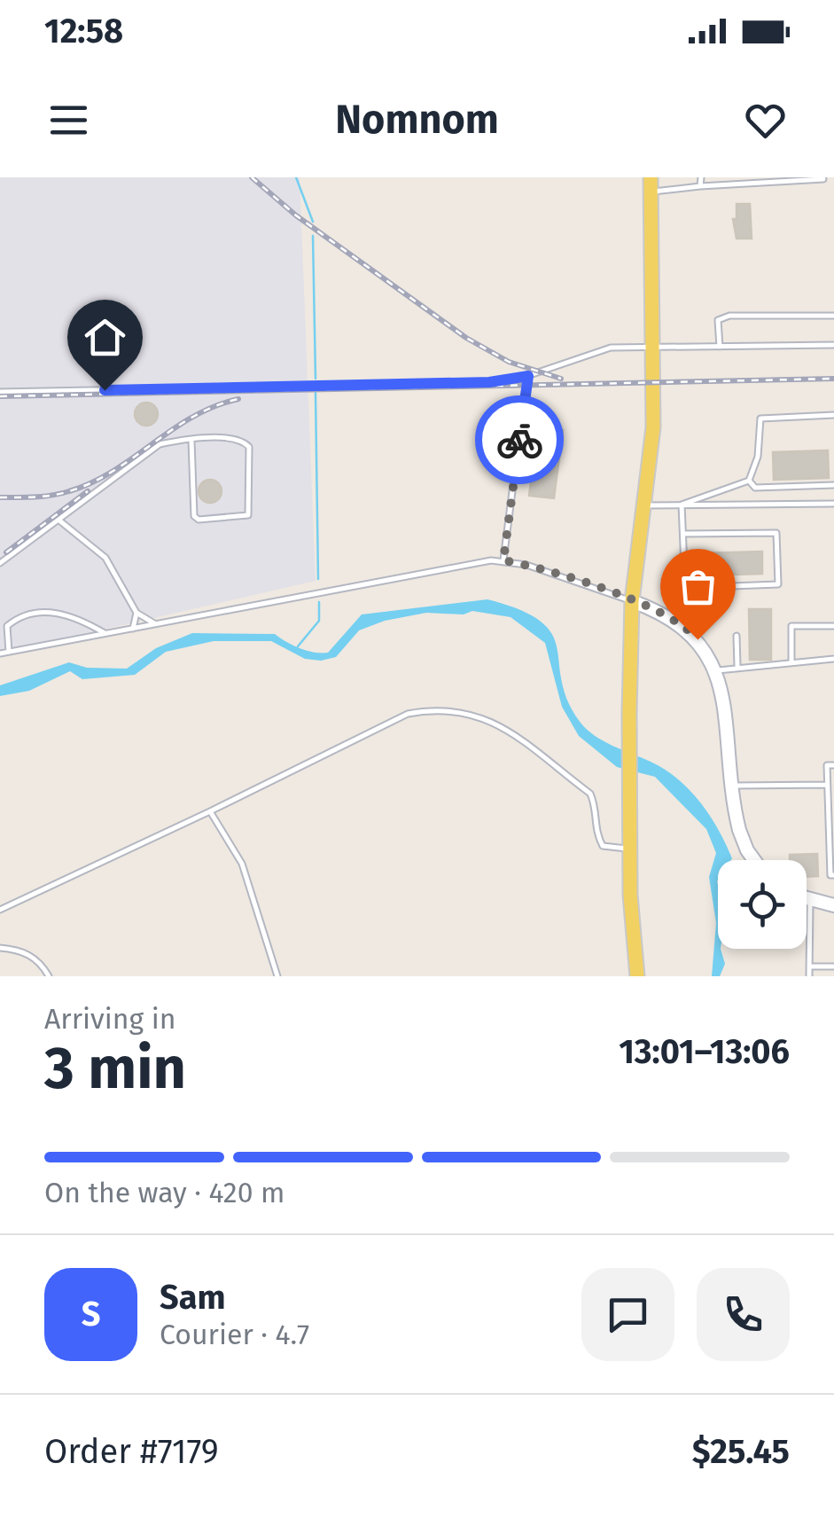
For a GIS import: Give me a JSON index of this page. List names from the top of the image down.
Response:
{
  "page": {
    "status": "12:58",
    "header": "Nomnom",
    "heading": ["3 min", "Arriving in", "13:01–13:06"],
    "panel": [
      "Sam",
      "Courier · 4.7",
      "Order #7179",
      "$25.45"
    ],
    "bar": "On the way · 420 m",
    "round": "S"
  }
}
